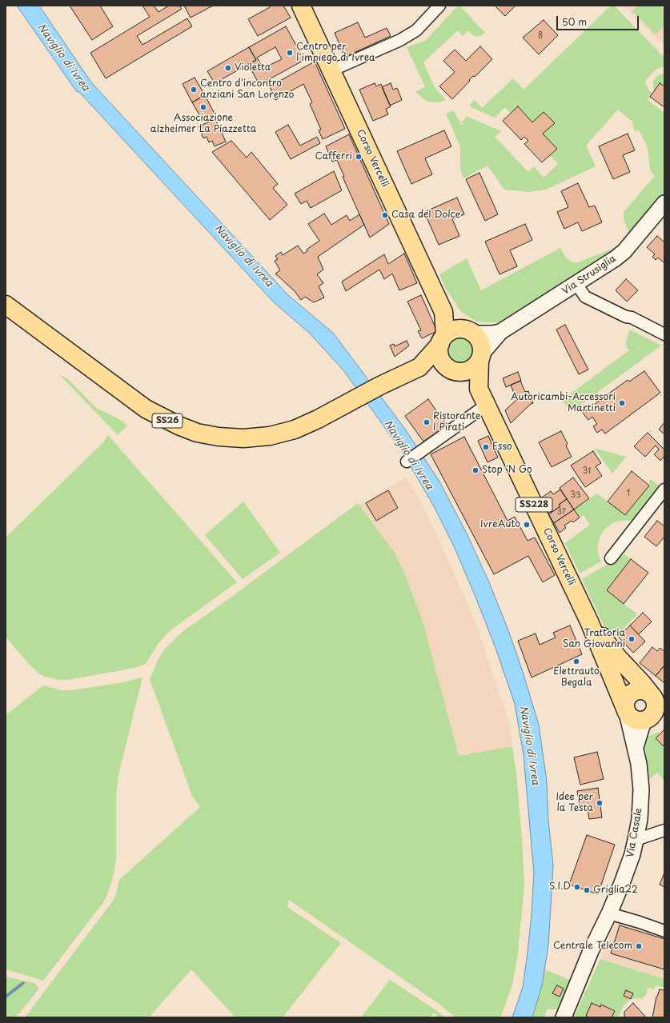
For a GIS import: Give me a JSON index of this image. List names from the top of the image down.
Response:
{
  "streets": {
    "main road": [
      "Corso Vercelli",
      "Via Strusiglia",
      "SS26",
      "SS228",
      "Via Casale"
    ]
  },
  "crossings": [
    ["Corso Vercelli", "Via Strusiglia"],
    ["Corso Vercelli", "SS26"],
    ["Corso Vercelli", "Via Casale"],
    ["Via Strusiglia", "SS26"]
  ],
  "water": ["Naviglio di Ivrea"],
  "places": [
    "Centro per l'impiego di Ivrea",
    "Violetta",
    "Centro d'incontro anziani San Lorenzo",
    "Associazione alzheimer La Piazzetta",
    "Cafferri",
    "Casa del Dolce",
    "Autoricambi-Accessori Martinetti",
    "Ristorante I Pirati",
    "Esso",
    "Stop 'N Go",
    "IvreAuto",
    "Trattoria San Giovanni",
    "Elettrauto Begala",
    "Idee per la Testa",
    "S.I.D",
    "Griglia22",
    "Centrale Telecom"
  ],
  "house_numbers": [
    "8",
    "31",
    "1",
    "33",
    "37"
  ],
  "scale_bar": "50 m"
}
